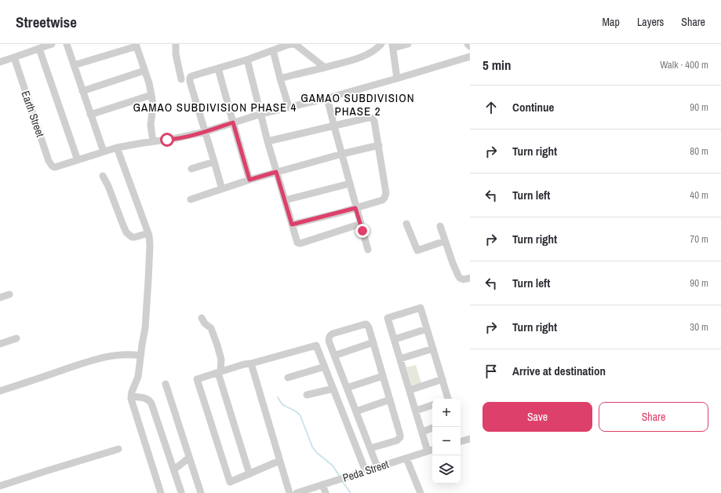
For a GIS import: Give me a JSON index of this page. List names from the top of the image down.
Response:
{
  "streets": {
    "street": ["Earth Street", "Peda Street"]
  },
  "districts": ["GAMAO SUBDIVISION PHASE 2", "GAMAO SUBDIVISION PHASE 4"],
  "page": {
    "header": "Streetwise",
    "nav": ["Map", "Layers", "Share"],
    "heading": ["5 min", "Walk · 400 m"],
    "list": [
      ["Continue", "90 m"],
      ["Turn right", "80 m"],
      ["Turn left", "40 m"],
      ["Turn right", "70 m"],
      ["Turn left", "90 m"],
      ["Turn right", "30 m"],
      "Arrive at destination"
    ],
    "buttons": ["Save", "Share"],
    "map_buttons": ["+", "−"]
  }
}
